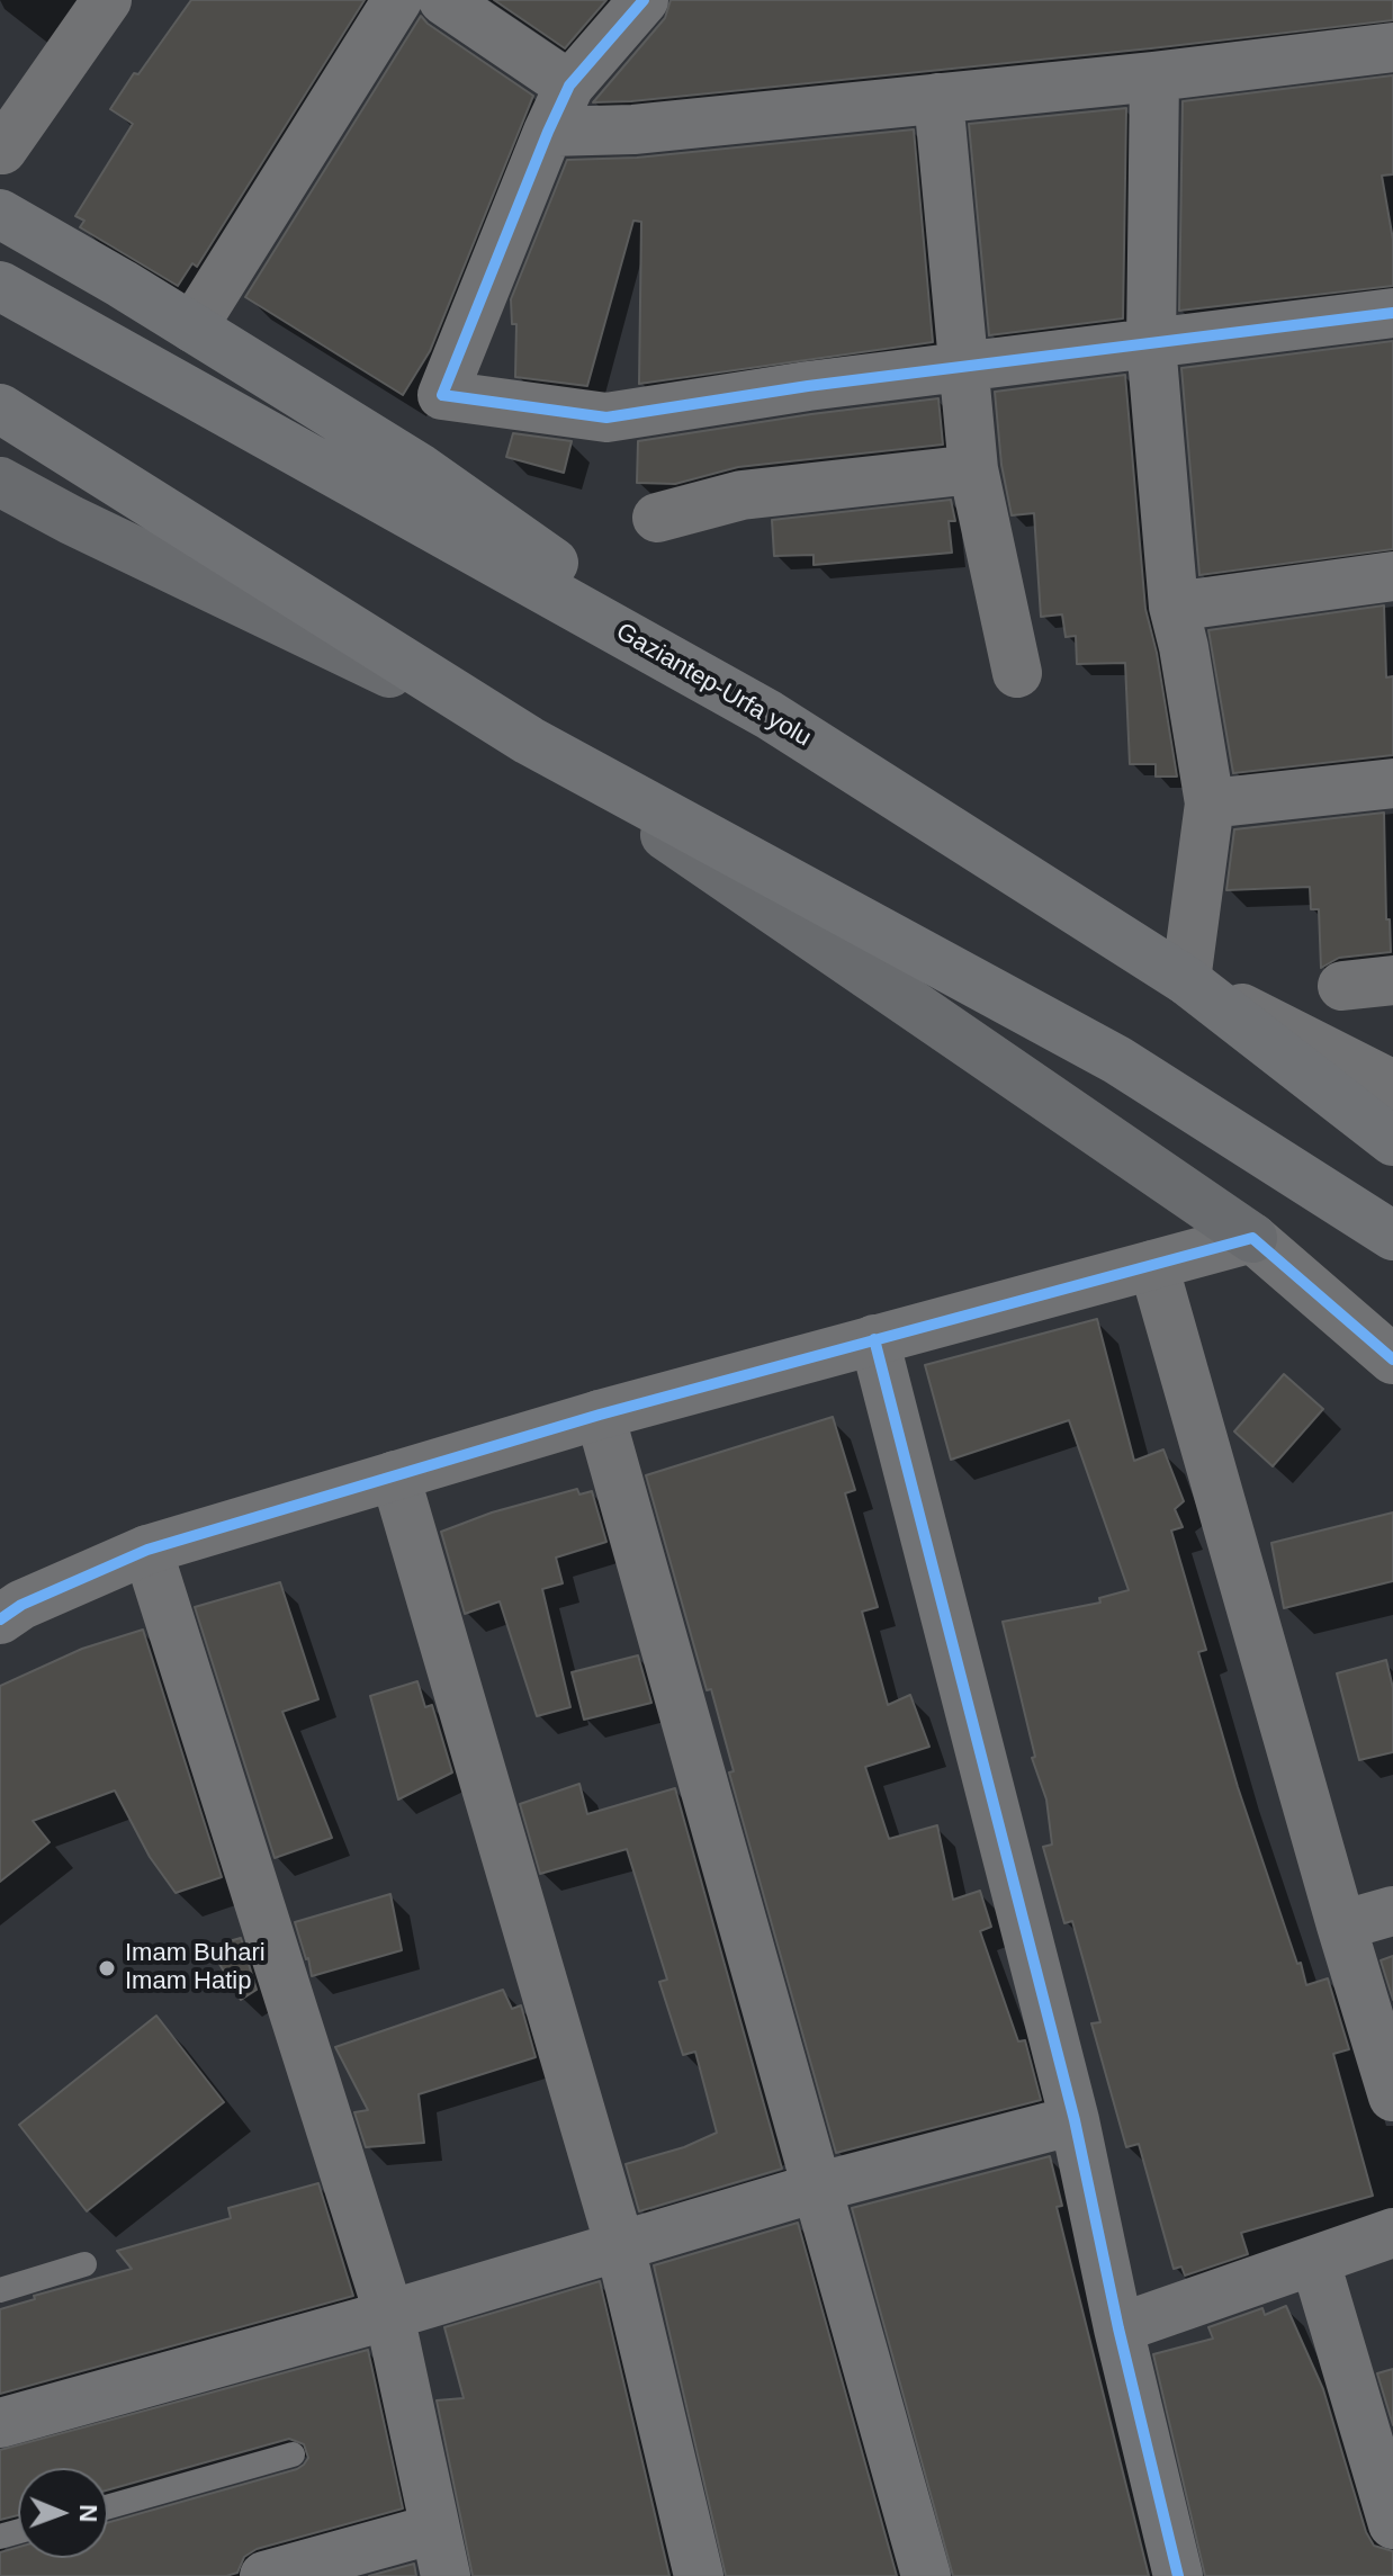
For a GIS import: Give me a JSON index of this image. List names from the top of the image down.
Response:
{
  "streets": {
    "highway": ["Gaziantep-Urfa yolu"]
  },
  "places": ["Imam Buhari Imam Hatip"],
  "north": "right"
}
